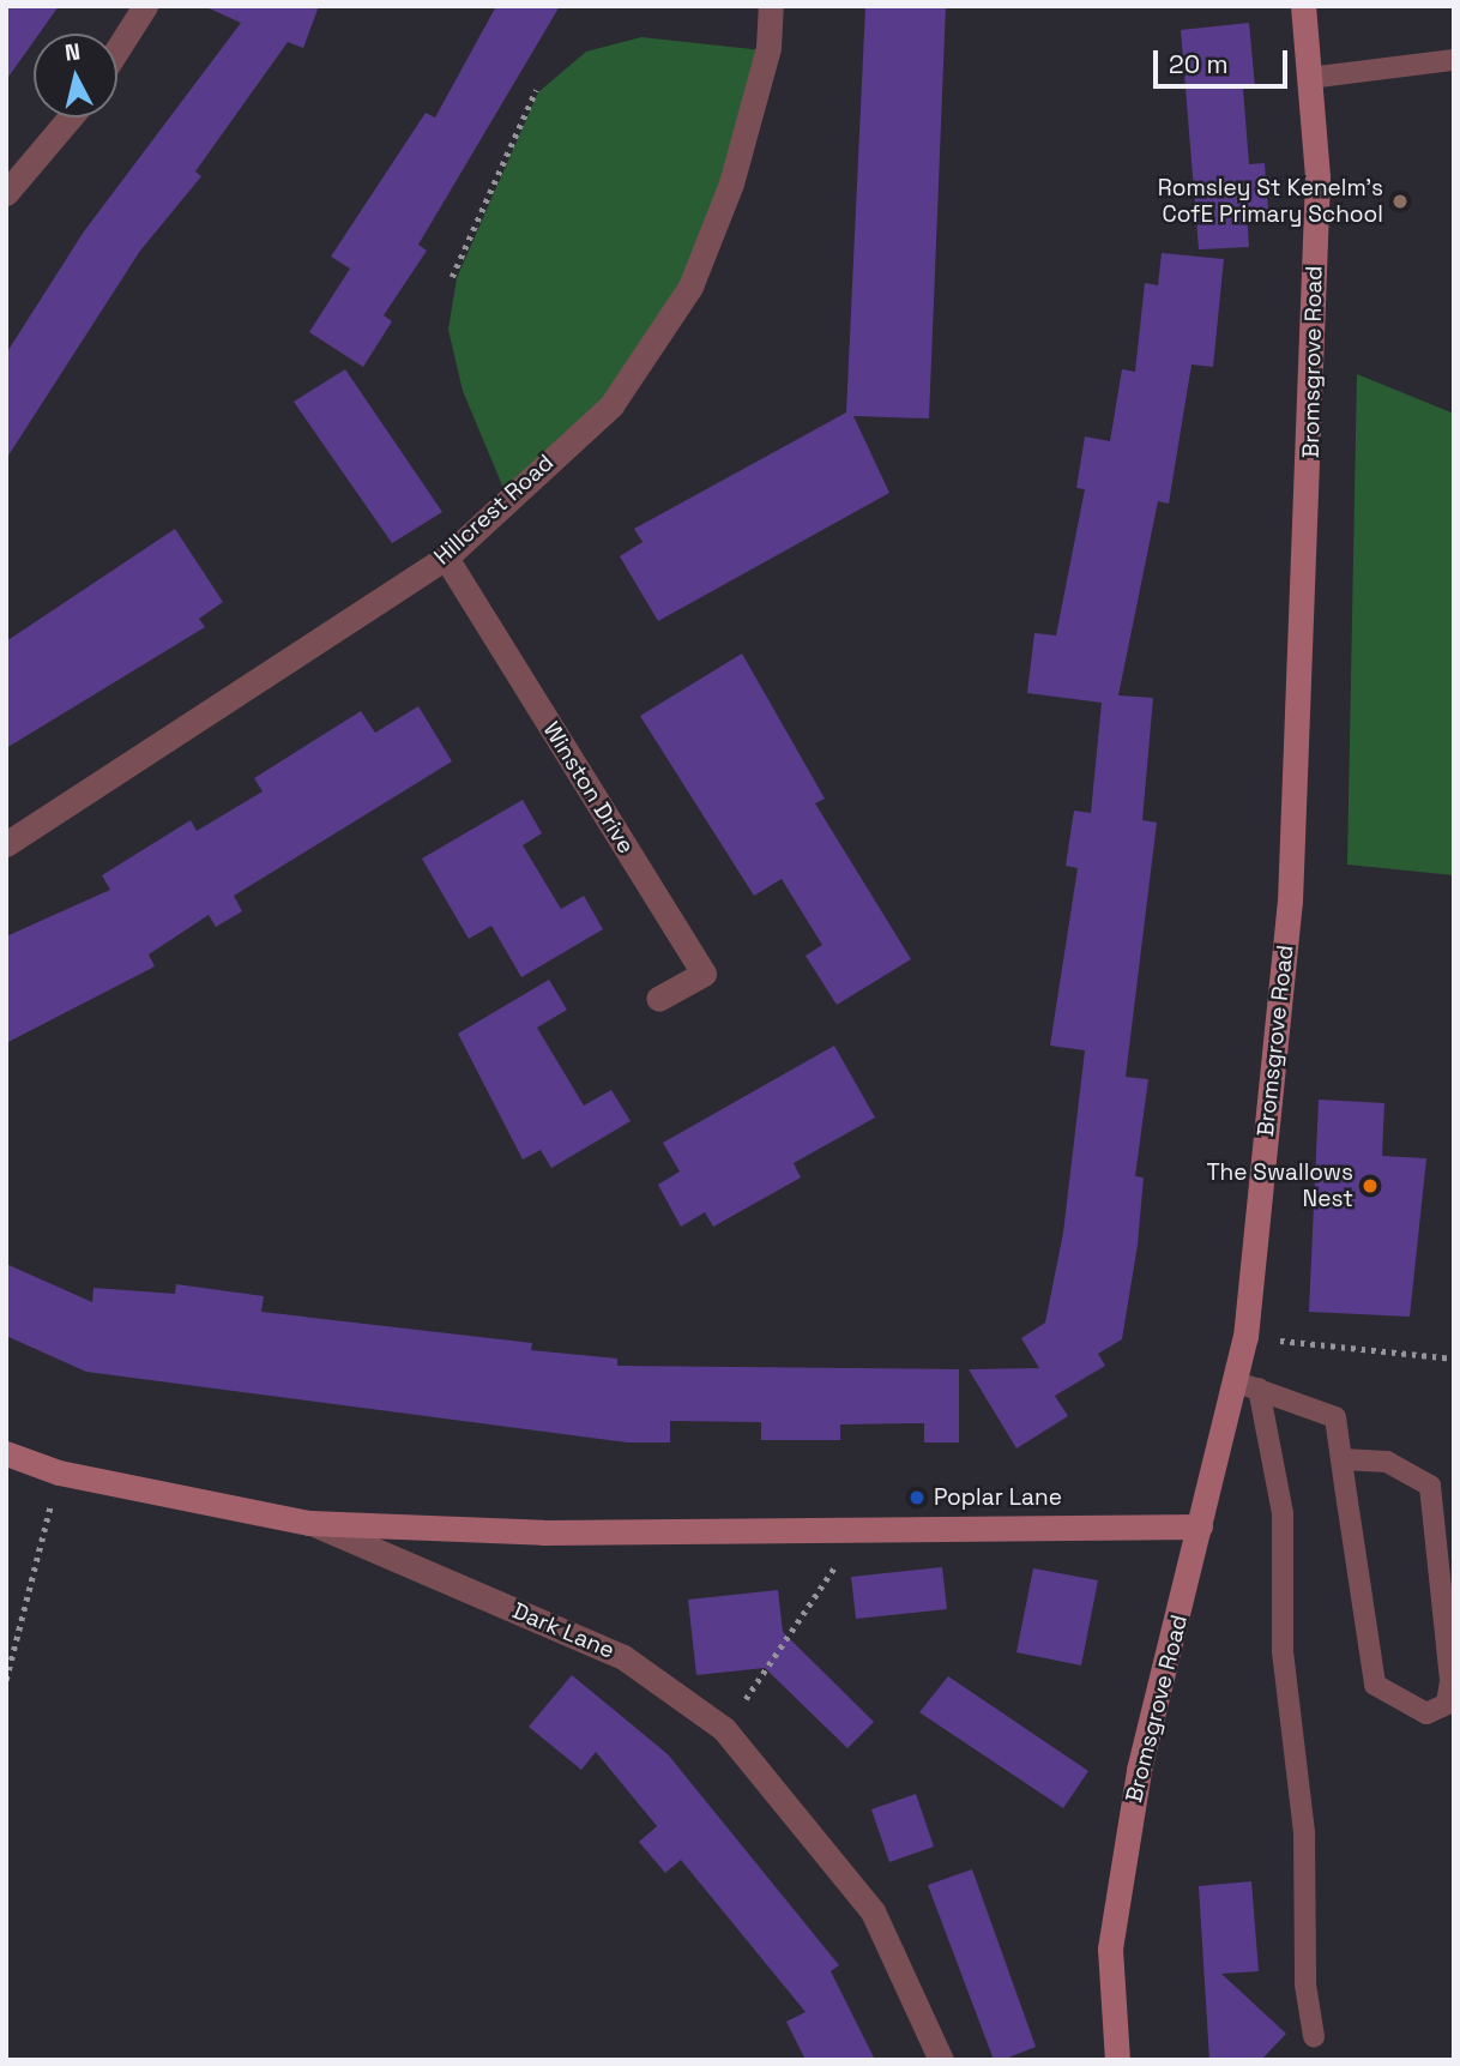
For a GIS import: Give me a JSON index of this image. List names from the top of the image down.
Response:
{
  "streets": {
    "main road": ["Bromsgrove Road", "Dark Lane"],
    "street": ["Hillcrest Road", "Winston Drive"]
  },
  "crossings": [
    ["Hillcrest Road", "Winston Drive"]
  ],
  "places": ["Romsley St Kenelm's CofE Primary School", "The Swallows Nest", "Poplar Lane"],
  "scale_bar": "20 m",
  "north": "top"
}
